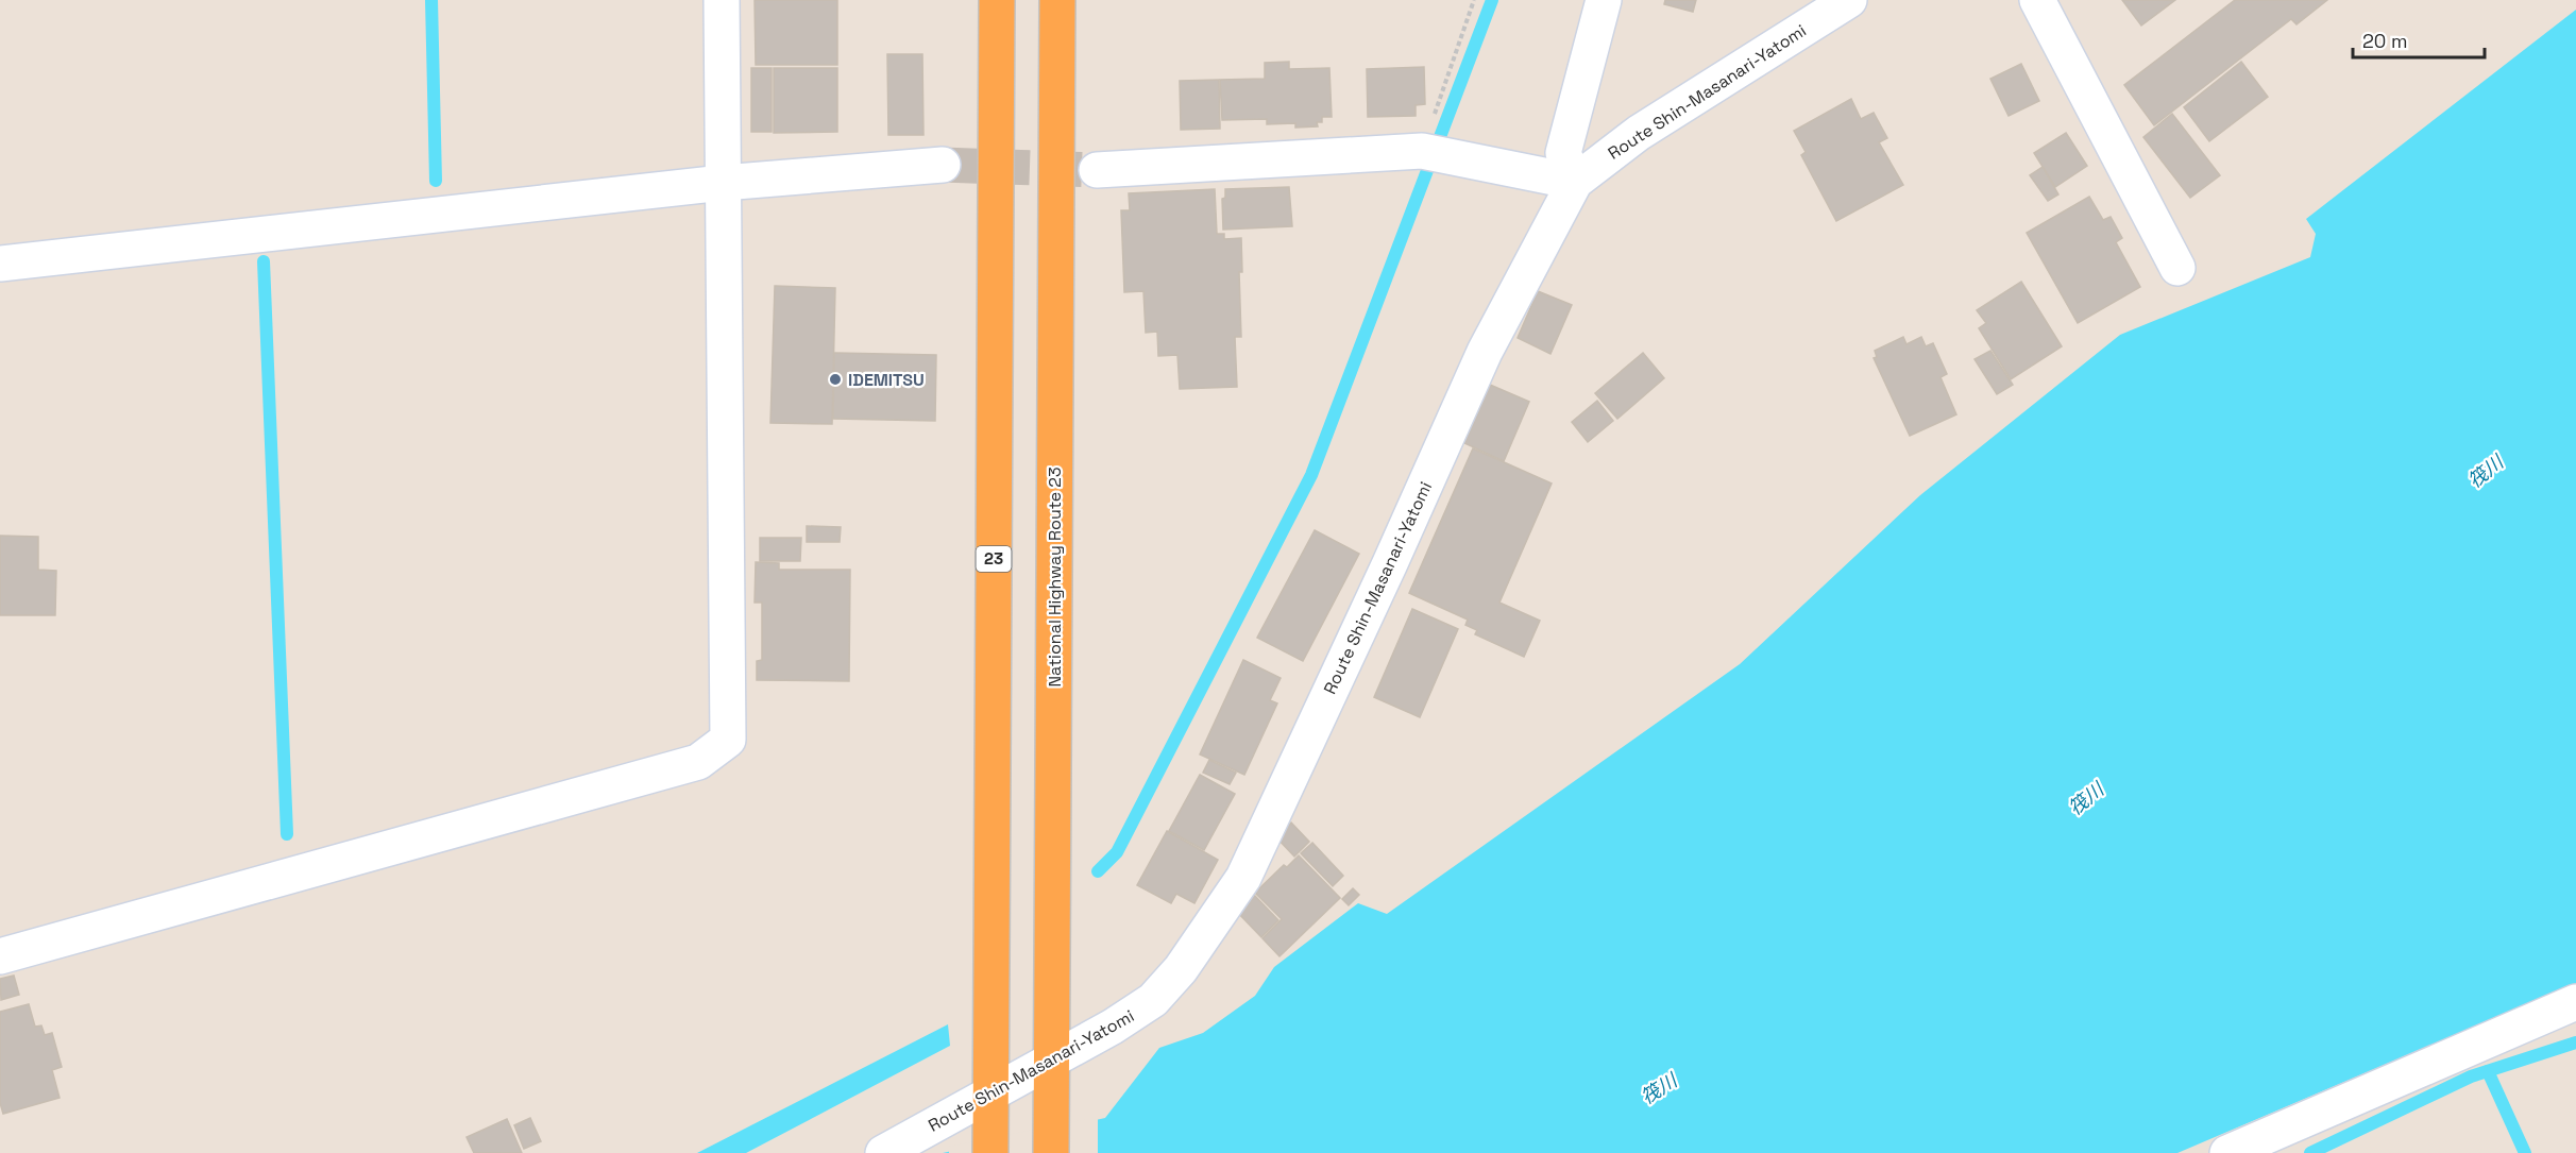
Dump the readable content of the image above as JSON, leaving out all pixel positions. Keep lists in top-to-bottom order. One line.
{"streets":{"highway":["23","National Highway Route 23"],"street":["Route Shin-Masanari-Yatomi"]},"crossings":[["Route Shin-Masanari-Yatomi","23"],["Route Shin-Masanari-Yatomi","National Highway Route 23"]],"water":["筏川"],"places":["IDEMITSU"],"scale_bar":"20 m"}
